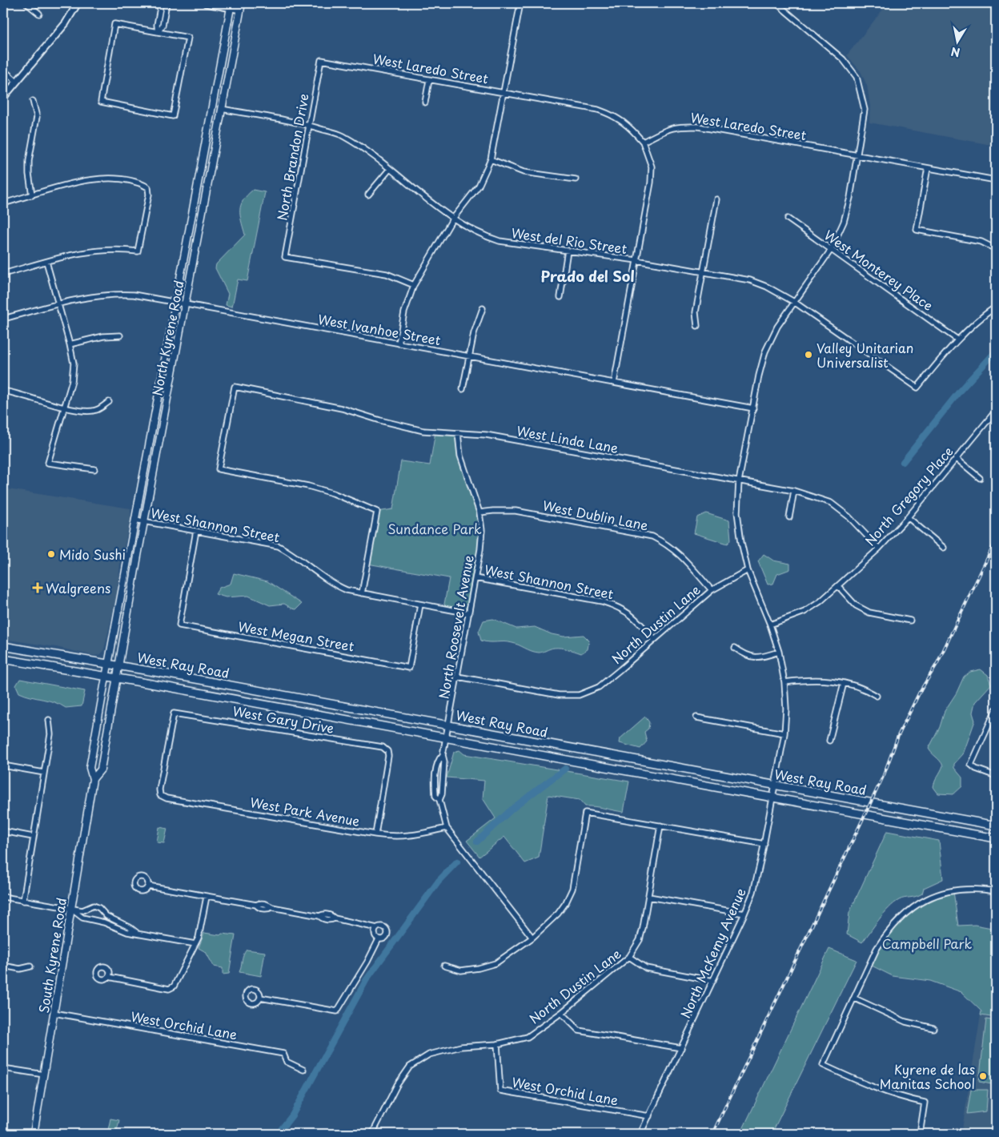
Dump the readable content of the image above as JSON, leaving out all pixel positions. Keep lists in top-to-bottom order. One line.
{"streets":{"main road":["North Kyrene Road","West Ray Road","South Kyrene Road"],"street":["West Laredo Street","North Brandon Drive","West del Rio Street","West Monterey Place","West Ivanhoe Street","West Linda Lane","North Gregory Place","West Dublin Lane","West Shannon Street","North Dustin Lane","North Roosevelt Avenue","West Megan Street","West Gary Drive","West Park Avenue","North McKemy Avenue","West Orchid Lane"]},"crossings":[["West Laredo Street","North Brandon Drive"],["West Laredo Street","North McKemy Avenue"],["North Brandon Drive","West del Rio Street"],["West del Rio Street","West Monterey Place"],["West del Rio Street","North Kyrene Road"],["West del Rio Street","North McKemy Avenue"],["West Monterey Place","North McKemy Avenue"],["West Ivanhoe Street","North Kyrene Road"],["West Ivanhoe Street","North McKemy Avenue"],["North Kyrene Road","West Shannon Street"],["North Kyrene Road","West Ray Road"],["North Kyrene Road","South Kyrene Road"],["West Linda Lane","North Gregory Place"],["West Linda Lane","West Shannon Street"],["West Linda Lane","North Roosevelt Avenue"],["West Linda Lane","North McKemy Avenue"],["North Gregory Place","North McKemy Avenue"],["West Dublin Lane","North Dustin Lane"],["West Dublin Lane","North Roosevelt Avenue"],["West Shannon Street","North Dustin Lane"],["West Shannon Street","North Roosevelt Avenue"],["West Shannon Street","West Megan Street"],["North Dustin Lane","North Roosevelt Avenue"],["North Dustin Lane","North McKemy Avenue"],["North Dustin Lane","West Orchid Lane"],["North Roosevelt Avenue","West Ray Road"],["North Roosevelt Avenue","West Park Avenue"],["West Ray Road","North McKemy Avenue"],["West Ray Road","South Kyrene Road"],["West Gary Drive","West Park Avenue"],["North McKemy Avenue","West Orchid Lane"],["South Kyrene Road","West Orchid Lane"]],"districts":["Prado del Sol"],"parks":["Sundance Park","Campbell Park"],"places":{"other":["Valley Unitarian Universalist","Mido Sushi","Kyrene de las Manitas School"],"health":["Walgreens"]},"north":"bottom"}
